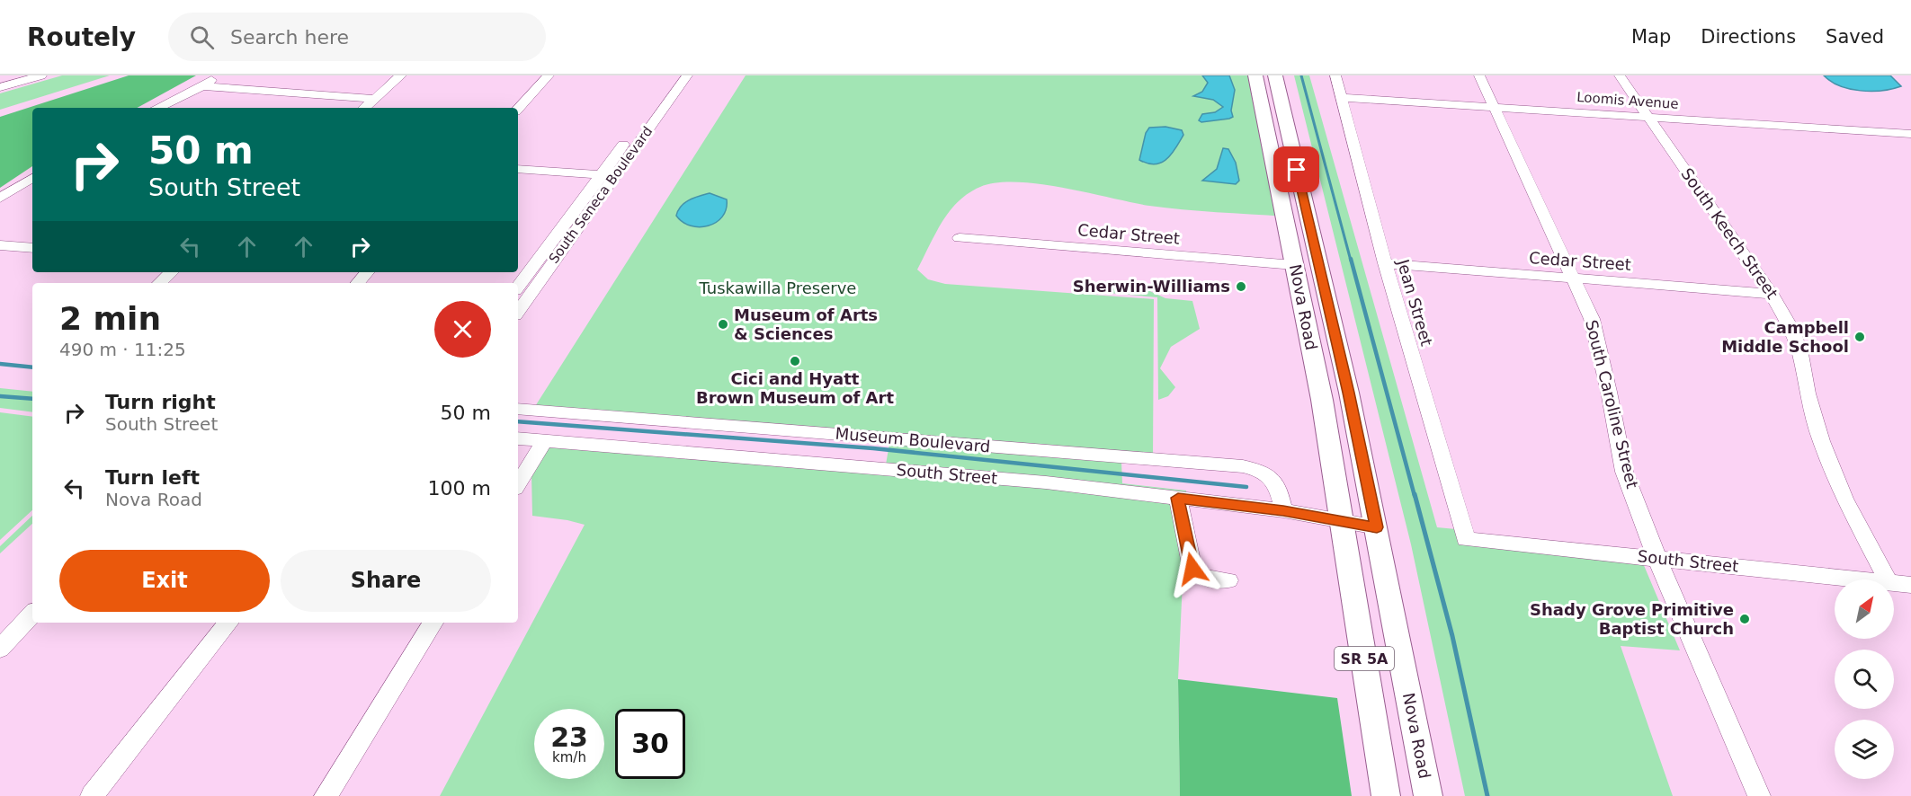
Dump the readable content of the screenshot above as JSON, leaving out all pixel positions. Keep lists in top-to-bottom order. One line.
{"streets":{"main road":["Nova Road","SR 5A"],"street":["Loomis Avenue","South Seneca Boulevard","South Keech Street","Cedar Street","Jean Street","South Caroline Street","Museum Boulevard","South Street"]},"crossings":[["Loomis Avenue","South Keech Street"],["Loomis Avenue","Jean Street"],["Loomis Avenue","South Caroline Street"],["South Keech Street","Cedar Street"],["Cedar Street","Jean Street"],["Cedar Street","Nova Road"],["Cedar Street","South Caroline Street"],["Jean Street","South Street"],["Nova Road","South Street"],["South Caroline Street","South Street"],["Museum Boulevard","South Street"]],"parks":["Tuskawilla Preserve"],"places":["Sherwin-Williams","Museum of Arts & Sciences","Campbell Middle School","Cici and Hyatt Brown Museum of Art","Shady Grove Primitive Baptist Church"],"north":"top right","page":{"header":"Routely","search":"Search here","nav":["Map","Directions","Saved"],"turn":["50 m","South Street"],"heading":["2 min","490 m · 11:25"],"list":[{"name":"Turn right","note":"South Street","value":"50 m"},{"name":"Turn left","note":"Nova Road","value":"100 m"}],"buttons":["Exit","Share"],"speed":"23 km/h","limit":"30"}}
